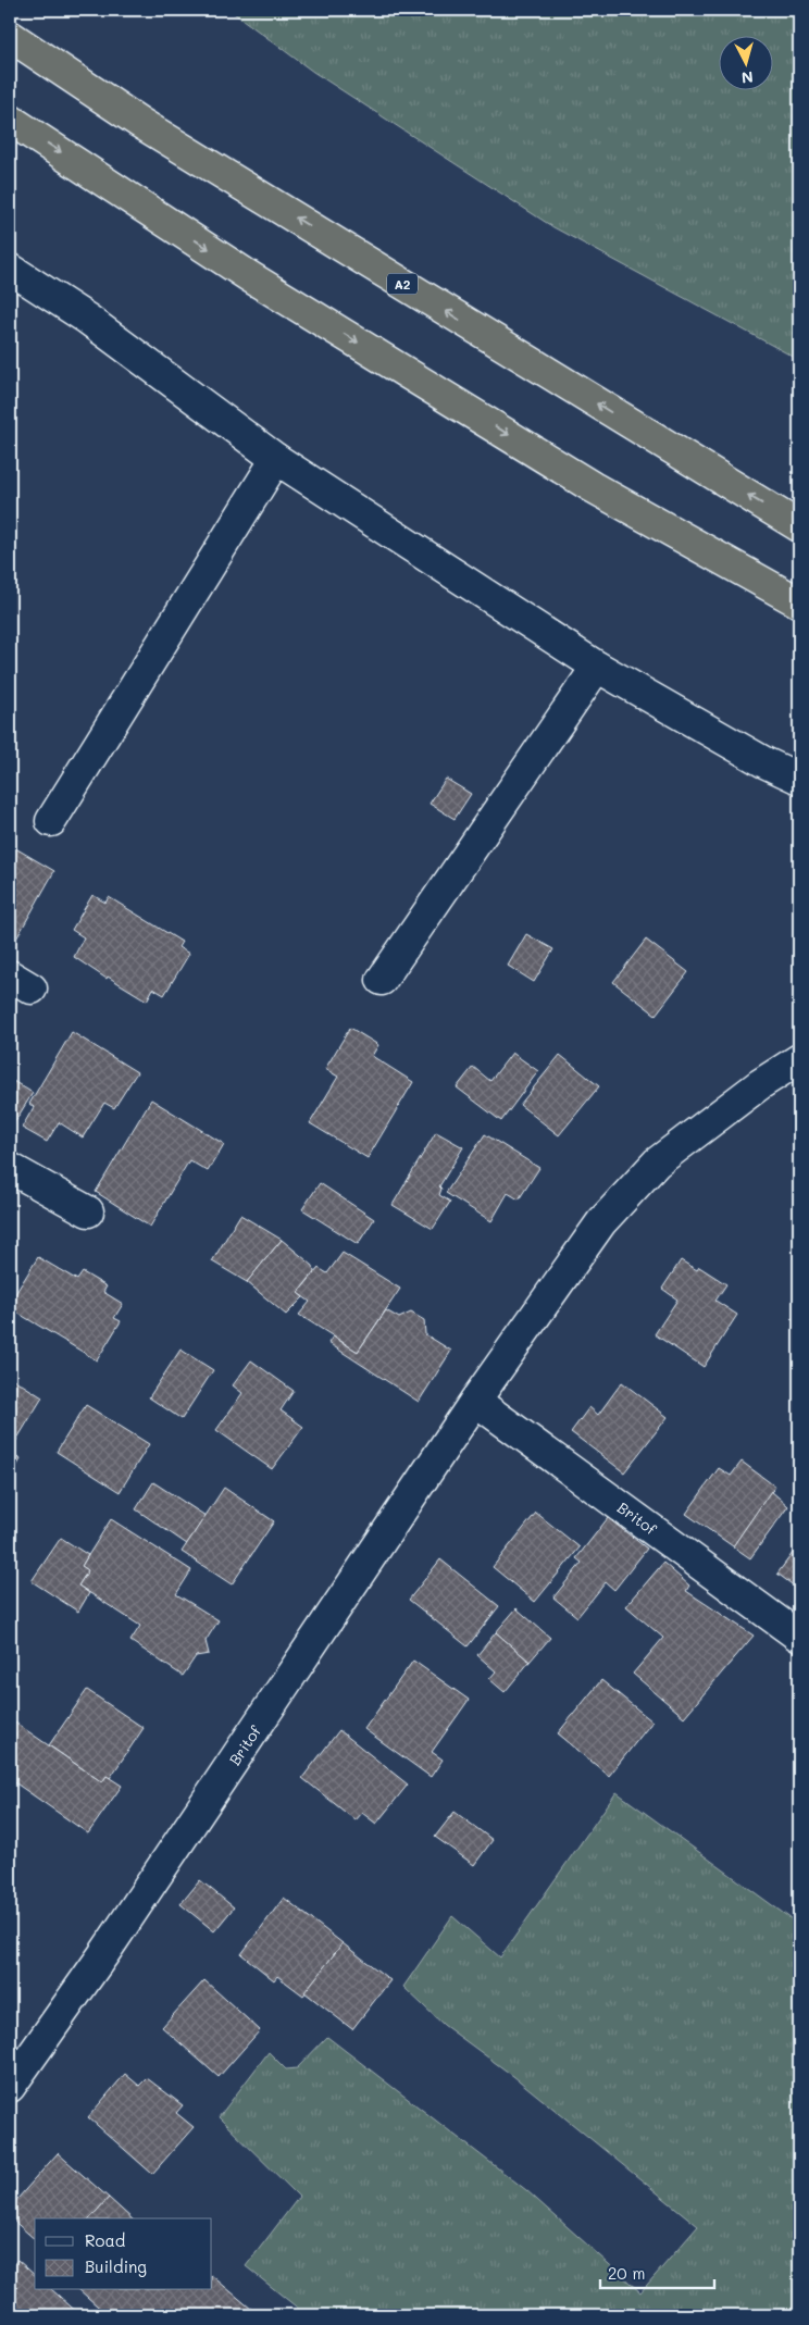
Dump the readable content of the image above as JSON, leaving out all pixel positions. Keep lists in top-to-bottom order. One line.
{"streets":{"highway":["A2"],"street":["Britof"]},"legend":["Road","Building"],"scale_bar":"20 m","north":"bottom"}
